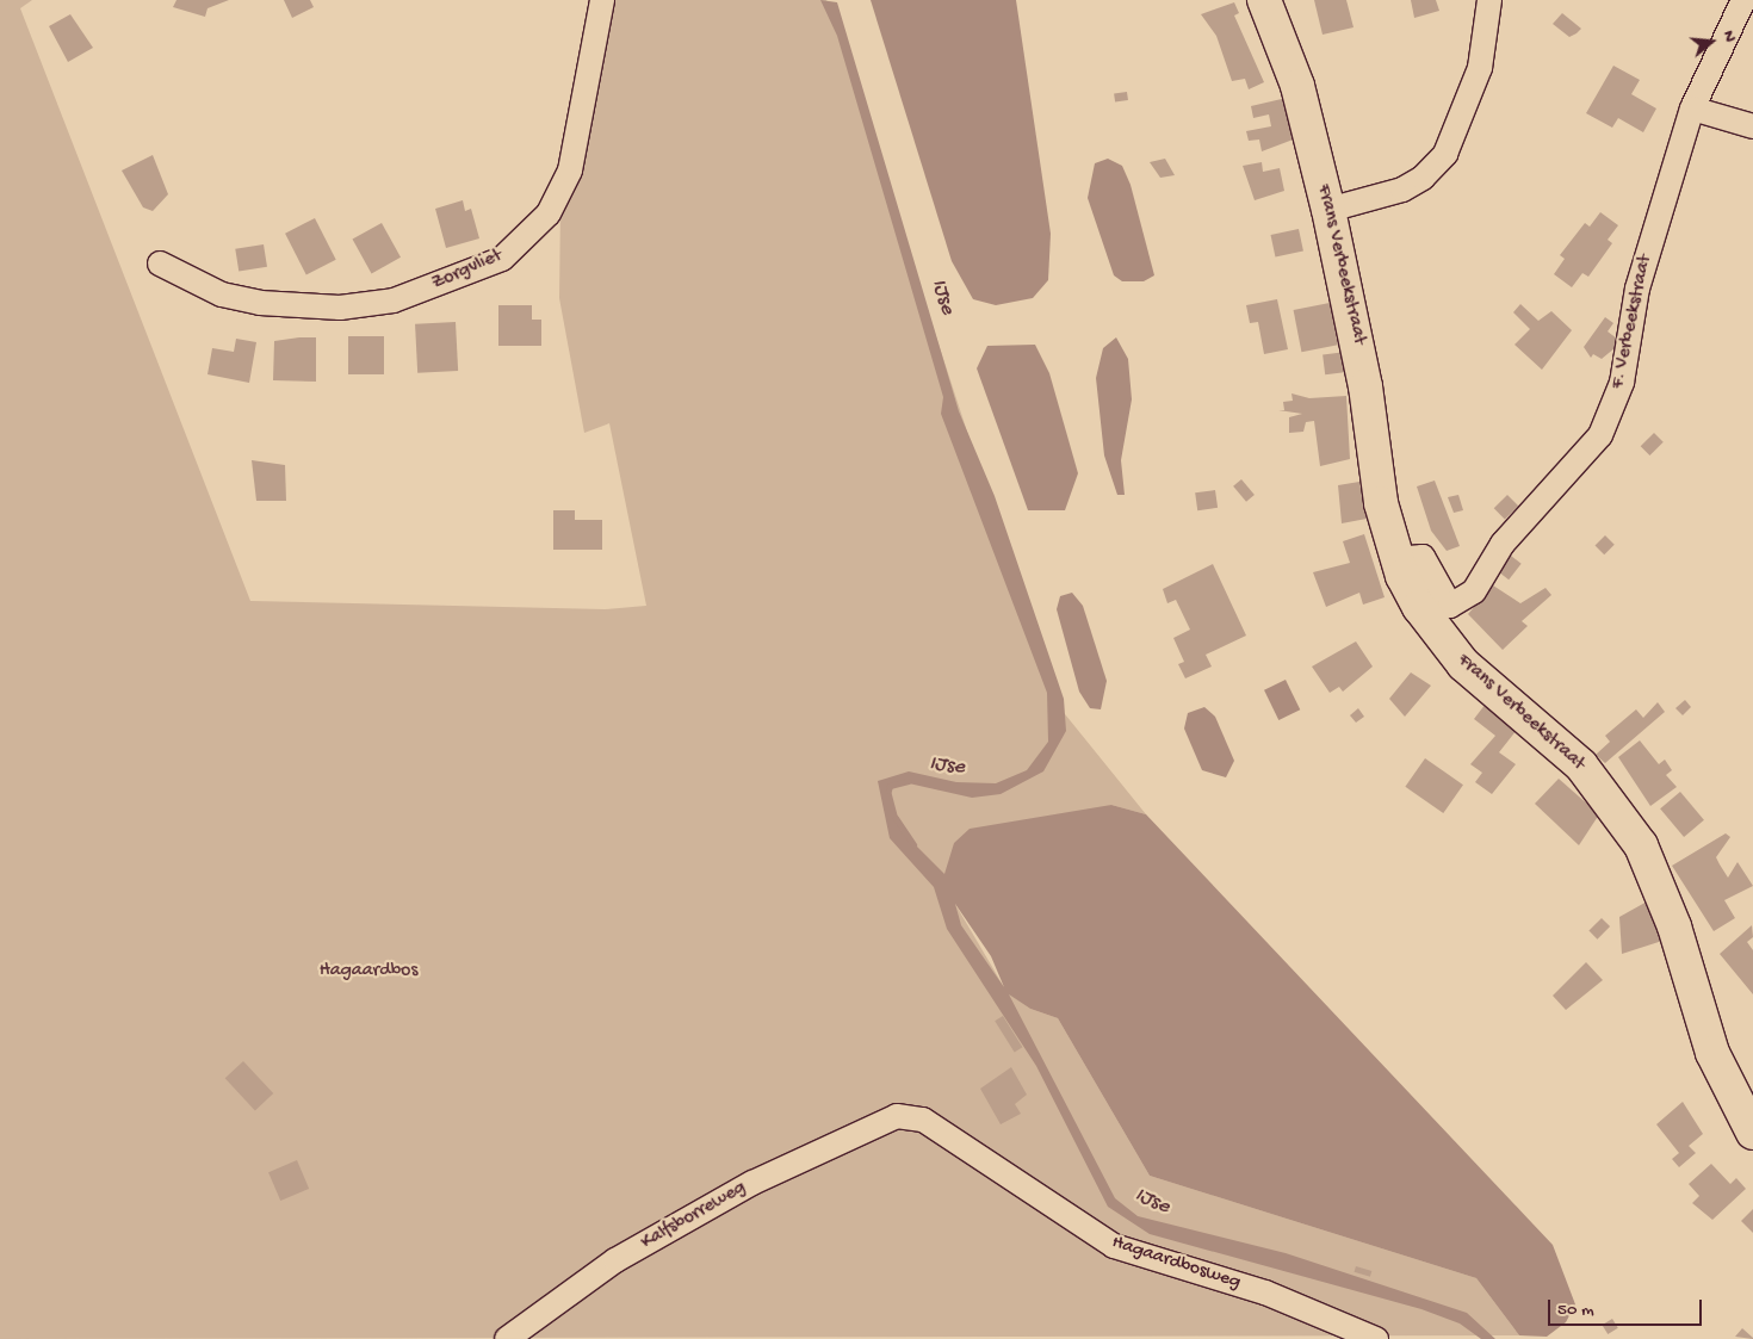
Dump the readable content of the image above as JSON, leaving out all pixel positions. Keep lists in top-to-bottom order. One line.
{"streets":{"main road":["Frans Verbeekstraat"],"street":["Zorgvliet","F. Verbeekstraat","Kalfsborreweg","Hagaardbosweg"]},"crossings":[["Frans Verbeekstraat","F. Verbeekstraat"],["Kalfsborreweg","Hagaardbosweg"]],"water":["IJse"],"parks":["Hagaardbos"],"scale_bar":"50 m","north":"right"}
